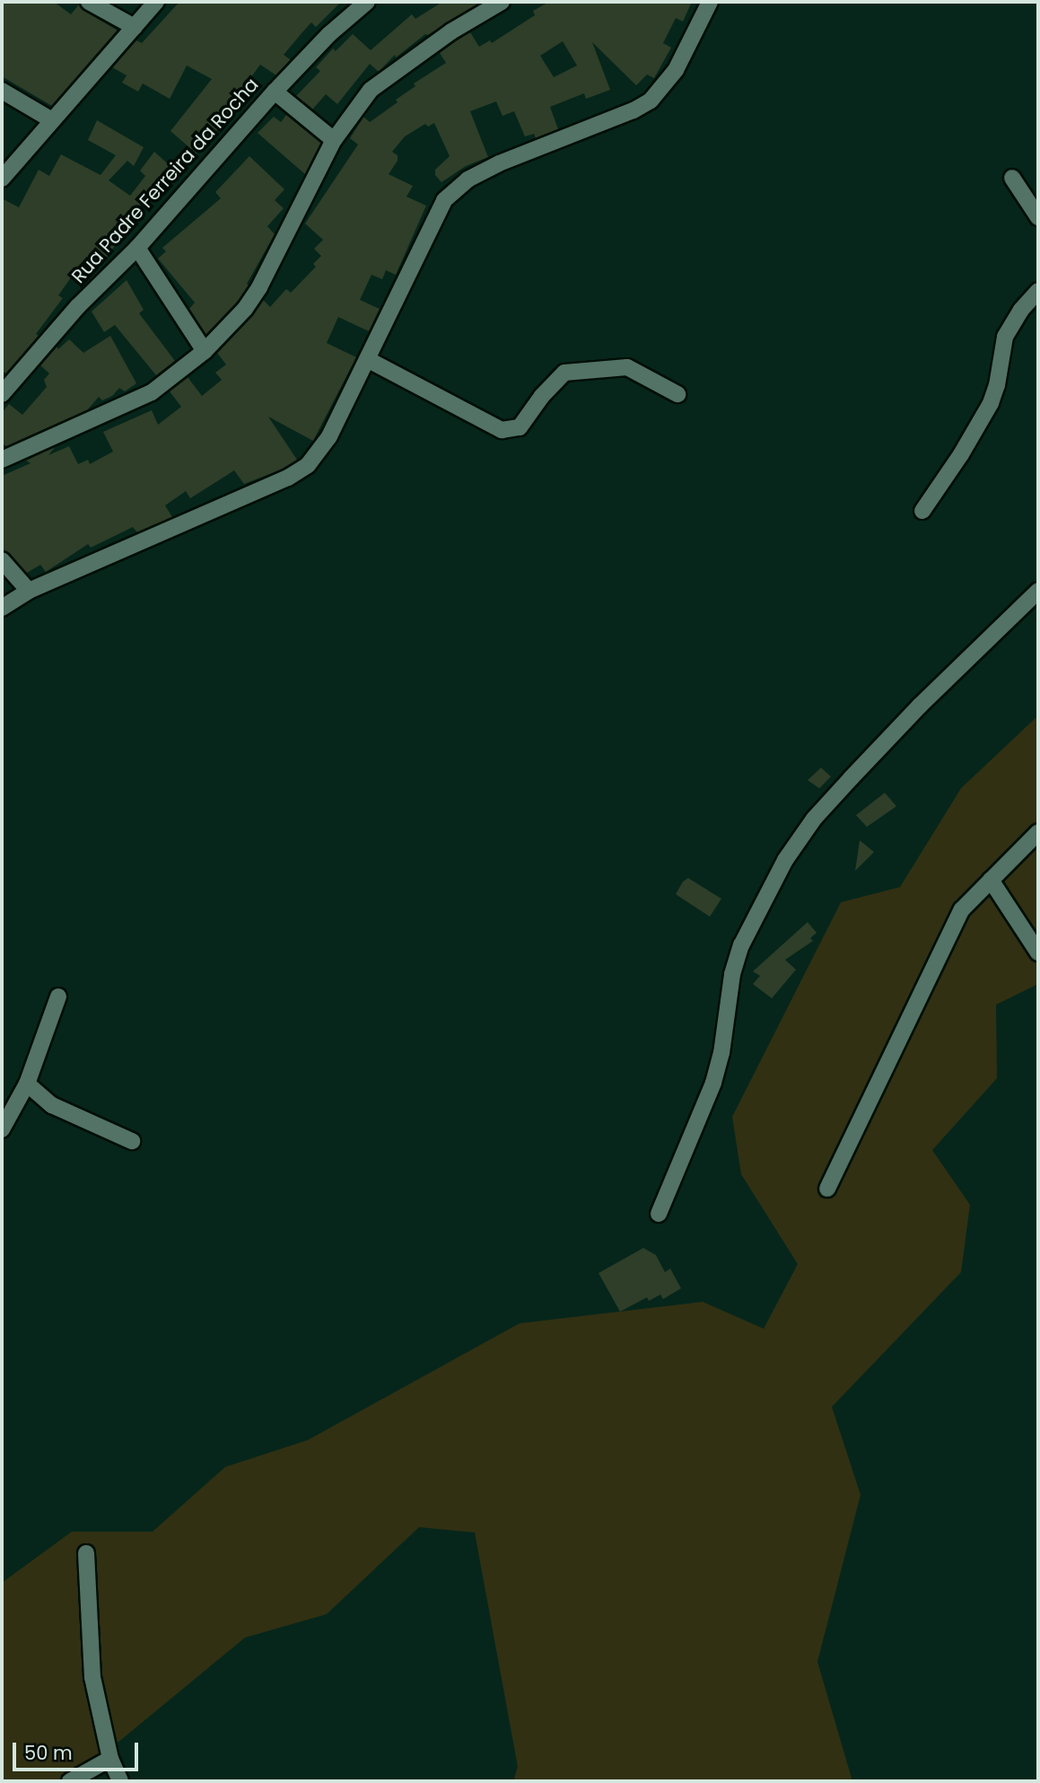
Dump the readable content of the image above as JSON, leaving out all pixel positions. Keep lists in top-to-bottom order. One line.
{"streets":{"street":["Rua Padre Ferreira da Rocha"]},"scale_bar":"50 m"}
